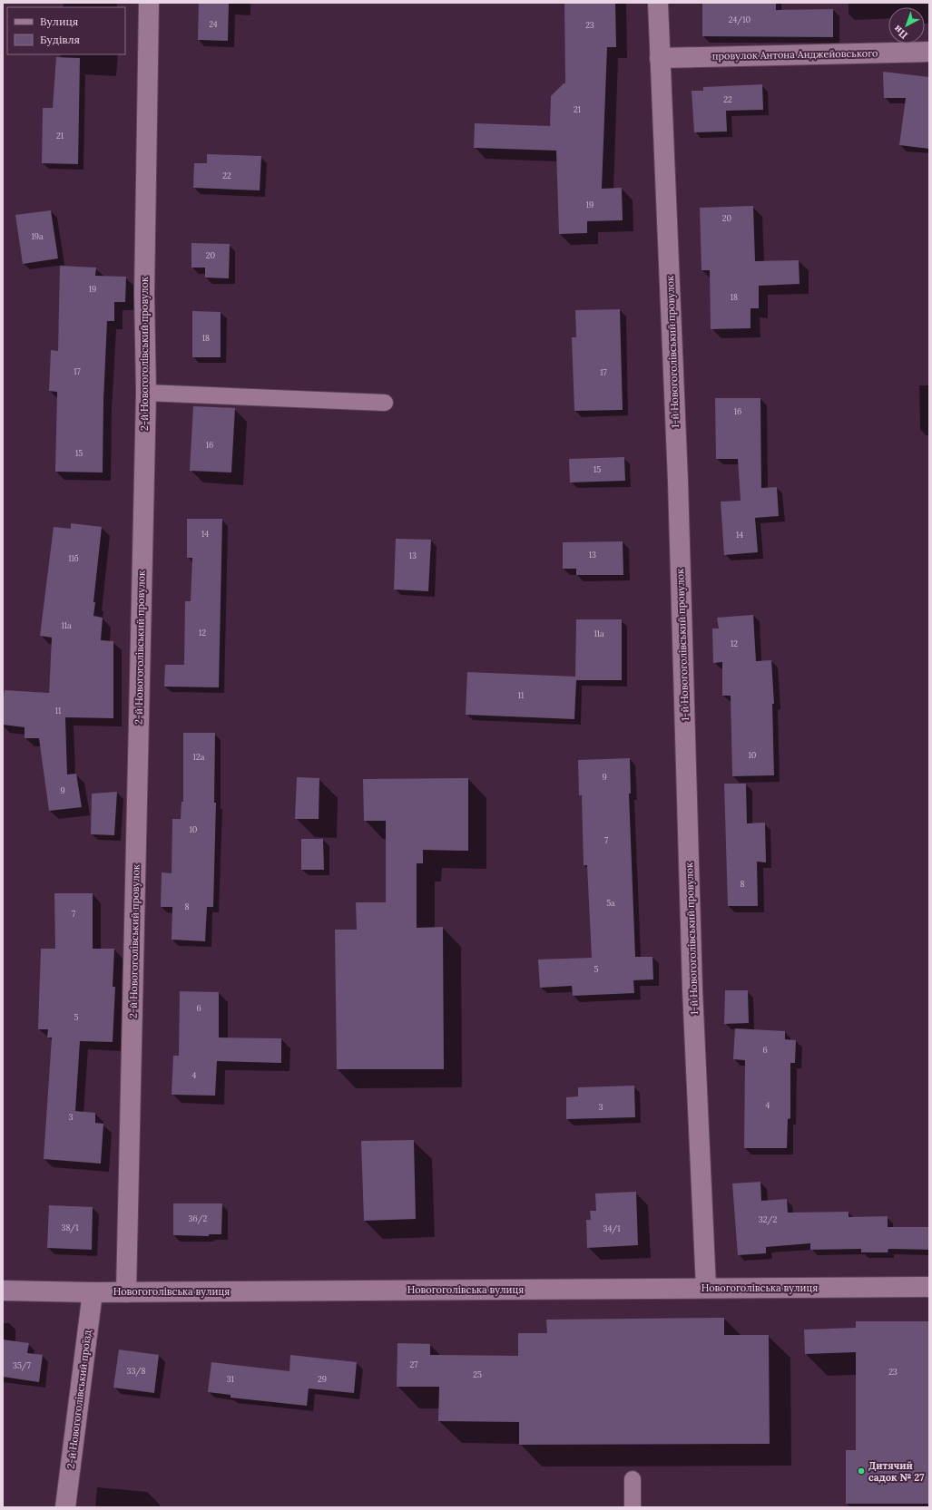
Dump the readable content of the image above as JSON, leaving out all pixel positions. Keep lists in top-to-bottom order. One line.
{"streets":{"street":["провулок Антона Анджейовського","1-й Новогоголівський провулок","2-й Новогоголівський провулок","Новогоголівська вулиця","2-й Новогоголівський проїзд"]},"crossings":[["провулок Антона Анджейовського","1-й Новогоголівський провулок"],["1-й Новогоголівський провулок","Новогоголівська вулиця"],["2-й Новогоголівський провулок","Новогоголівська вулиця"],["Новогоголівська вулиця","2-й Новогоголівський проїзд"]],"places":["Дитячий садок № 27"],"house_numbers":["24/10","24","23","22","21","21","22","19","20","19а","20","19","18","18","17","17","16","16","15","15","14","14","13","13","11б","11а","12","11а","12","11","11","10","12а","9","9","10","7","8","5а","8","7","5","6","5","6","4","4","3","3","36/2","32/2","38/1","34/1","27","35/7","33/8","23","25","31","29"],"legend":["Вулиця","Будівля"],"north":"bottom left"}
